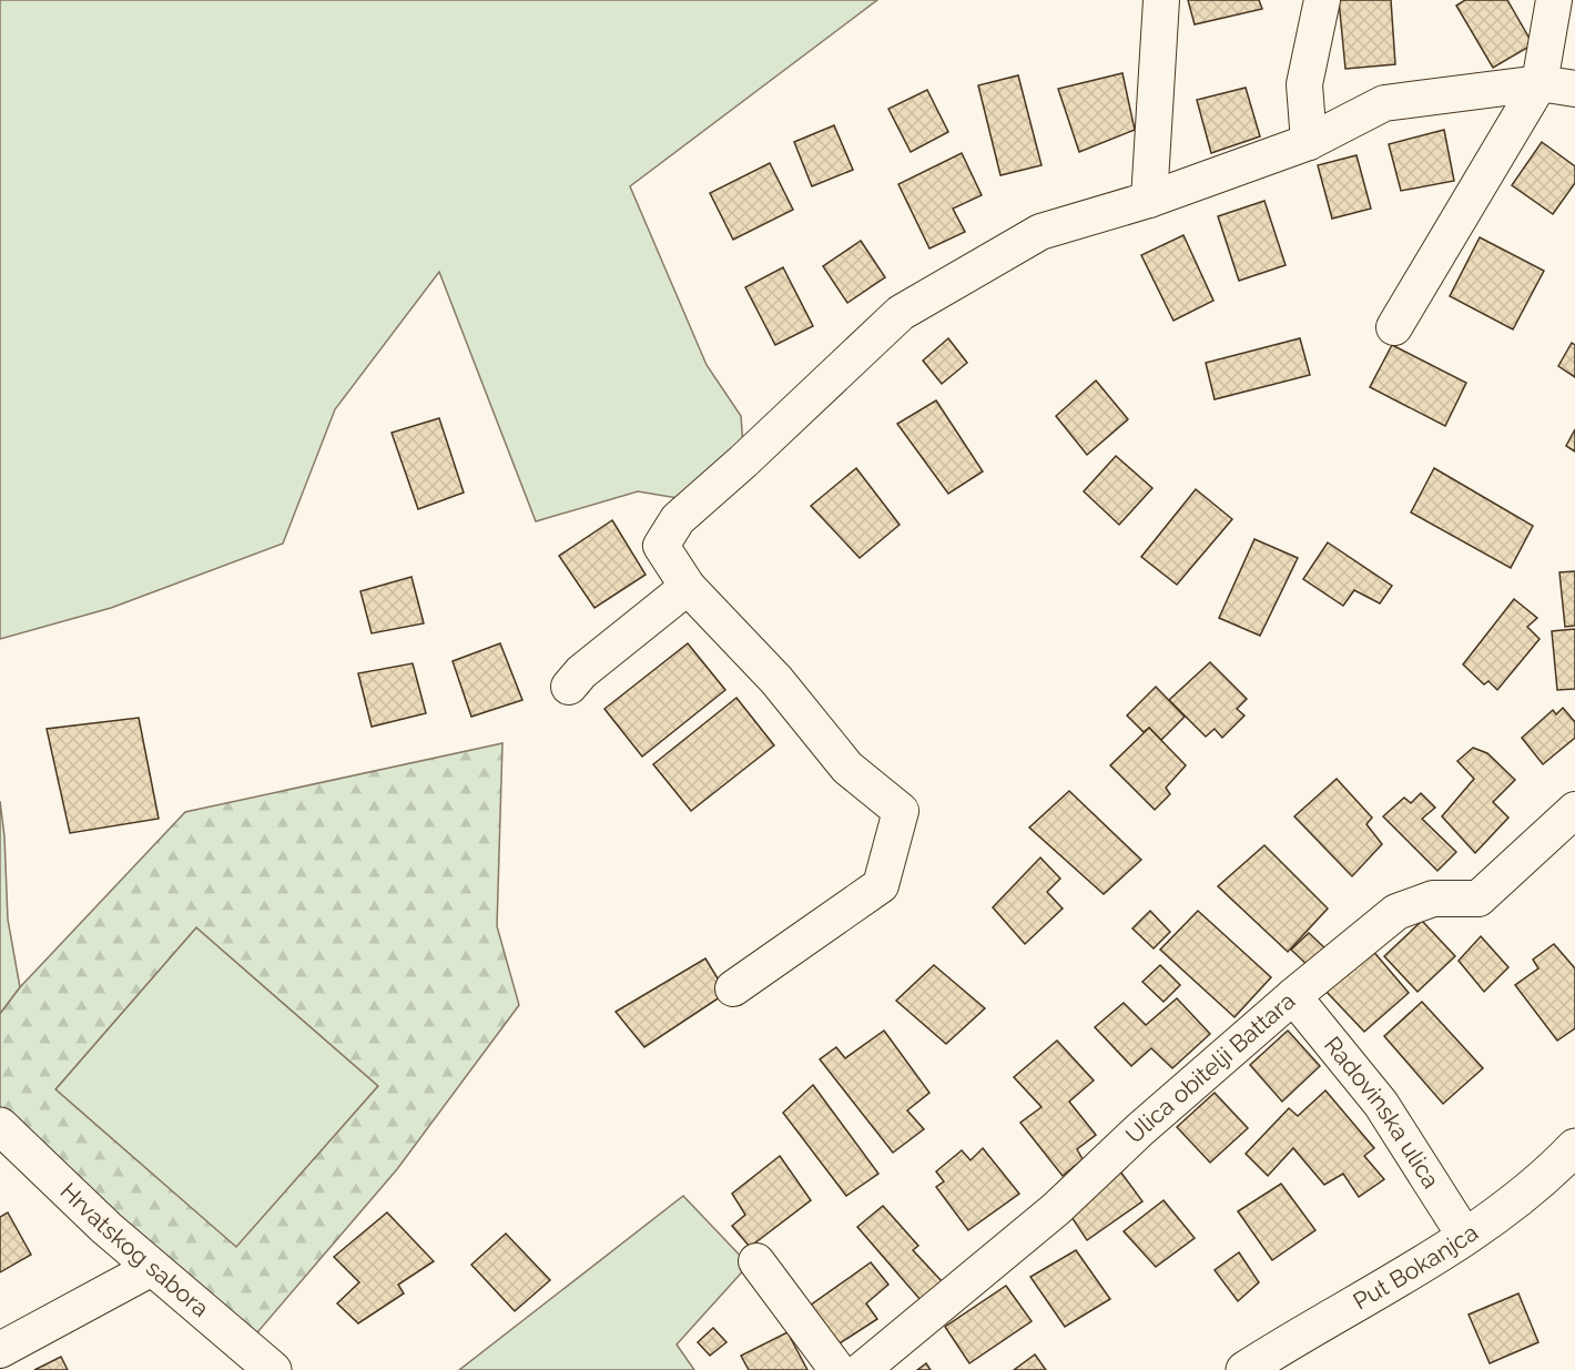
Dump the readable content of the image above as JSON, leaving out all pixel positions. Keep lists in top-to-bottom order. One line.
{"streets":{"main road":["Hrvatskog sabora","Put Bokanjca"],"street":["Ulica obitelji Battara","Radovinska ulica"]},"crossings":[["Ulica obitelji Battara","Radovinska ulica"],["Radovinska ulica","Put Bokanjca"]]}
